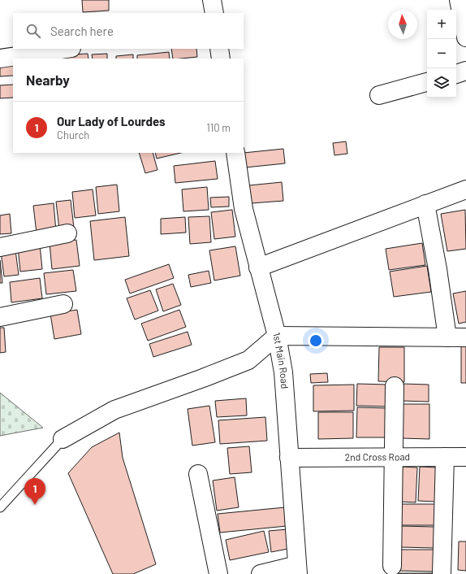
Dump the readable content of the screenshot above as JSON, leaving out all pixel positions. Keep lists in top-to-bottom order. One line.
{"streets":{"street":["1st Main Road","2nd Cross Road"]},"crossings":[["1st Main Road","2nd Cross Road"]],"north":"top","page":{"map_buttons":["+","−"],"search":"Search here","heading":"Nearby","list":[{"mark":"1","name":"Our Lady of Lourdes","note":"Church","value":"110 m"}],"pins":"1"}}
